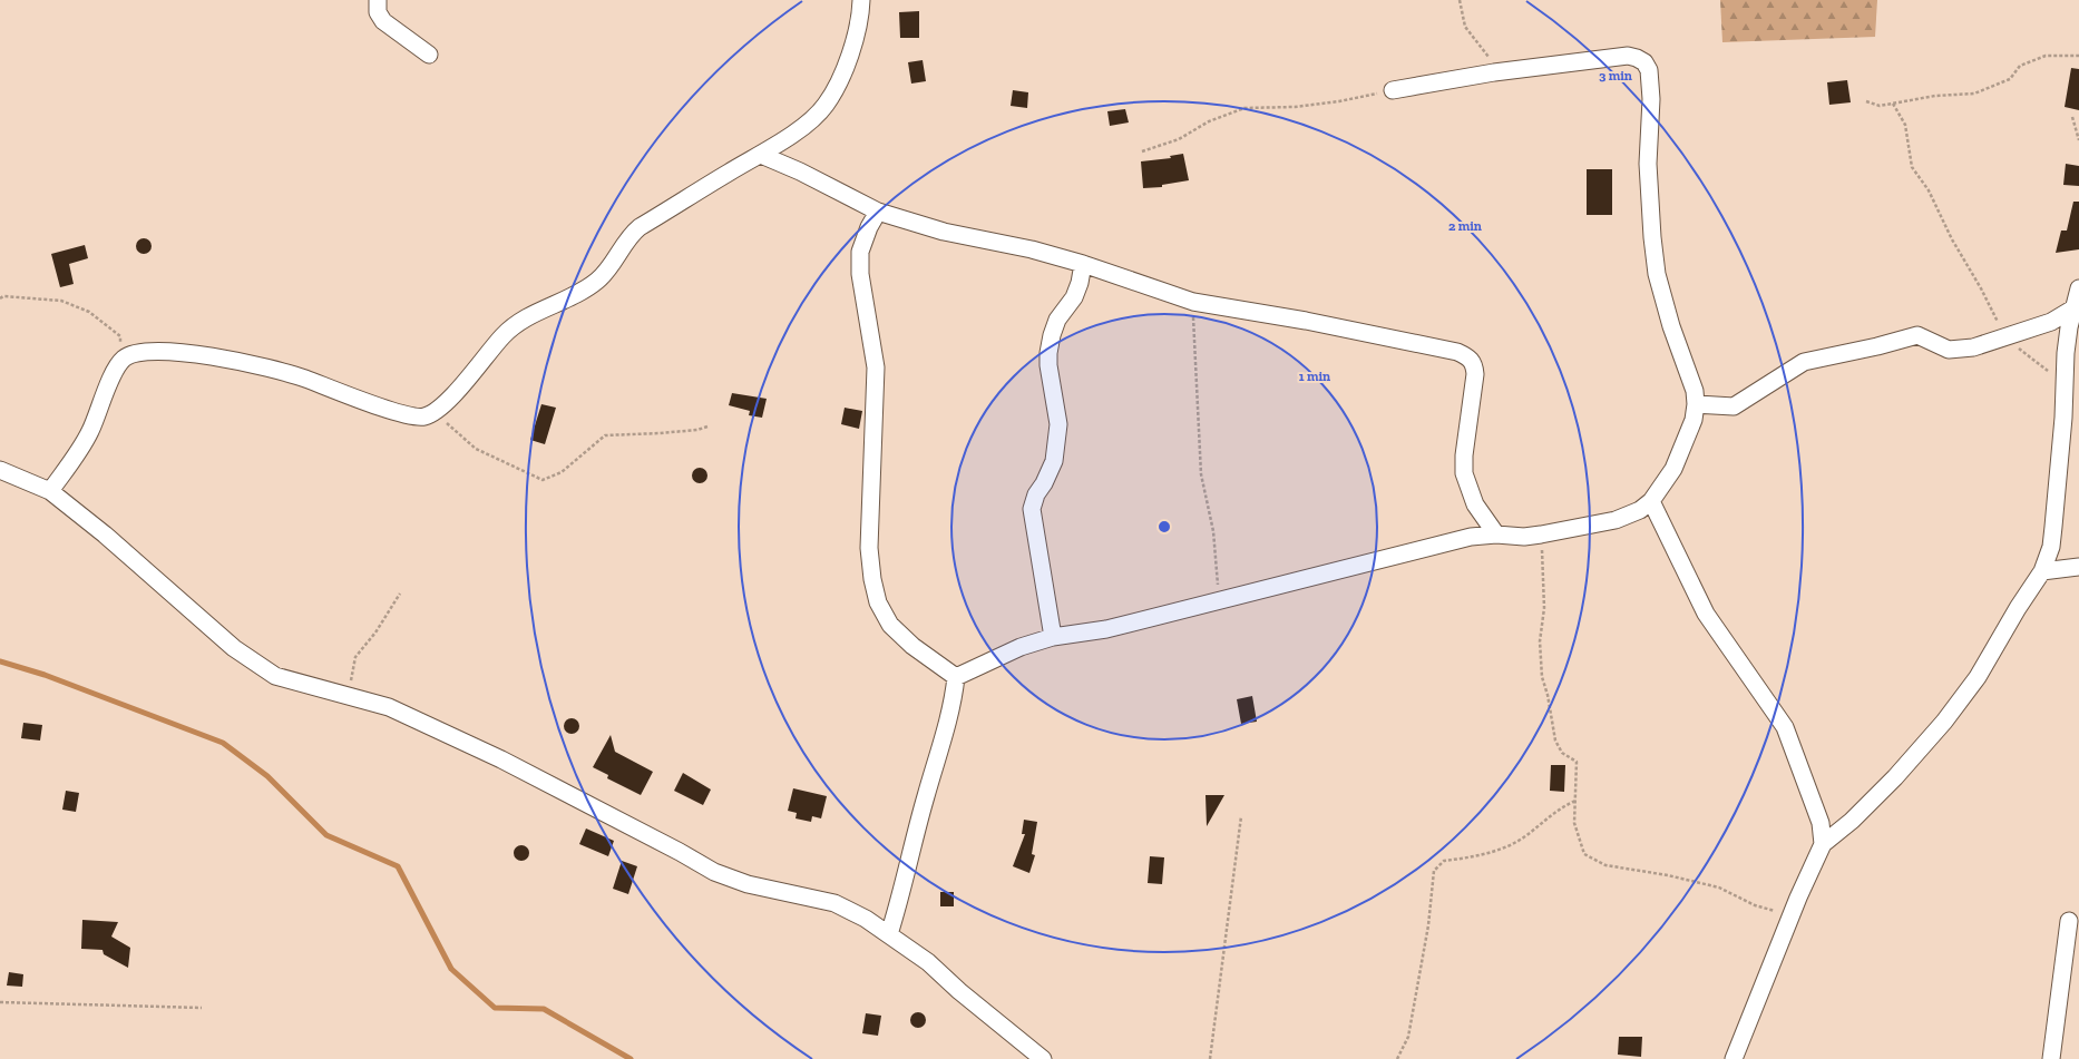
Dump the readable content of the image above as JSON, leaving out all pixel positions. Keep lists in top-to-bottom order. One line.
{"rings":["3 min","2 min","1 min"]}
